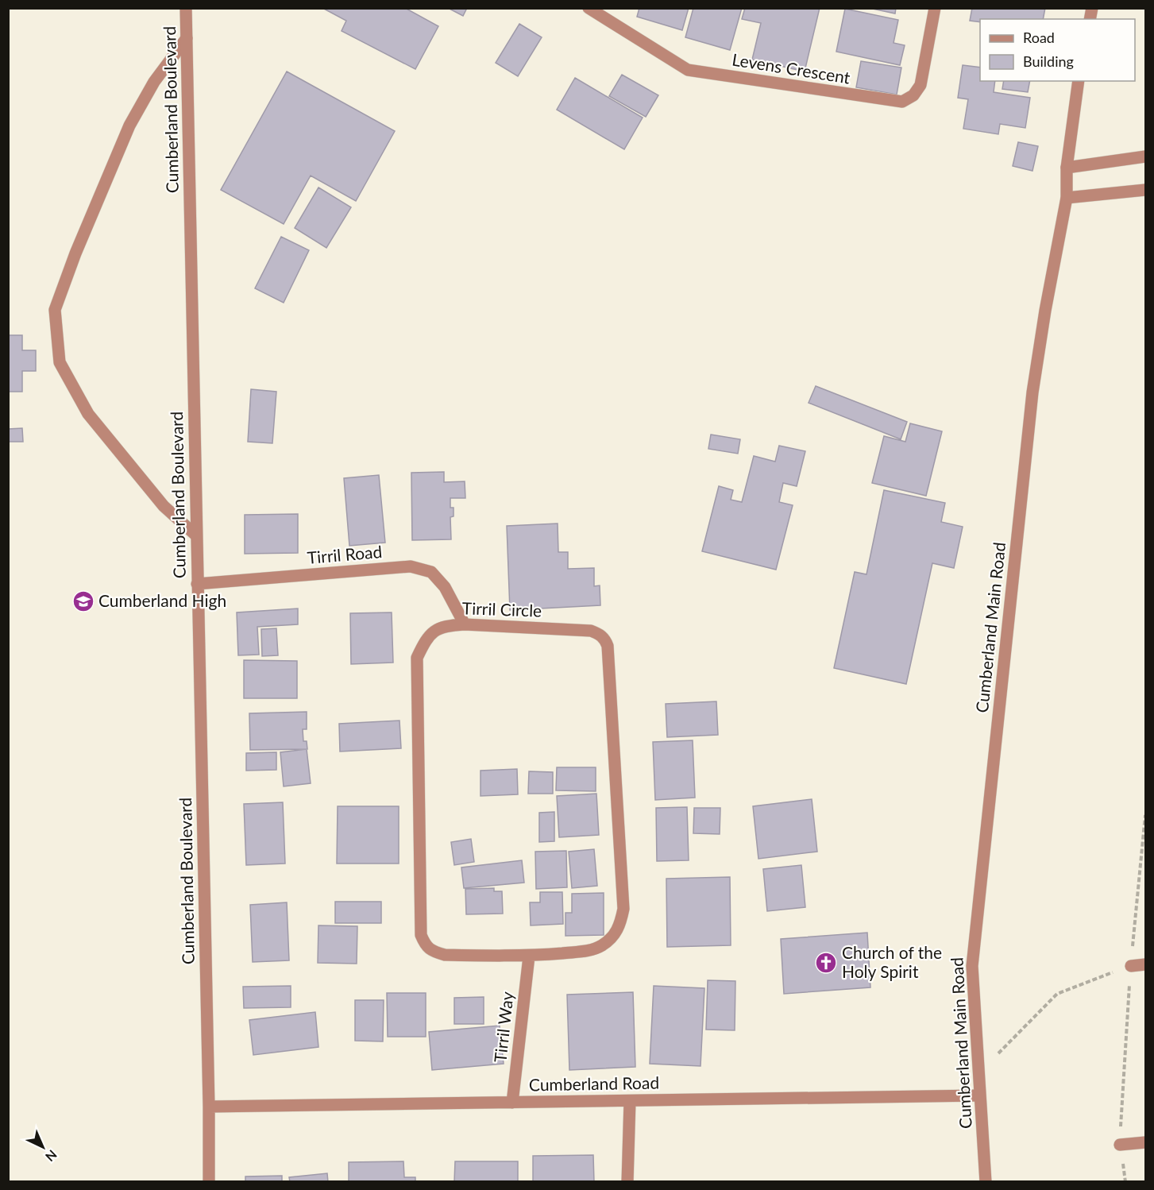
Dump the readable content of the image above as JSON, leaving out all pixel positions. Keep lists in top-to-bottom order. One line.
{"streets":{"street":["Levens Crescent","Cumberland Boulevard","Tirril Road","Tirril Circle","Cumberland Main Road","Tirril Way","Cumberland Road"]},"crossings":[["Cumberland Boulevard","Tirril Road"],["Cumberland Boulevard","Cumberland Road"],["Tirril Road","Tirril Circle"],["Tirril Circle","Tirril Way"],["Cumberland Main Road","Cumberland Road"],["Tirril Way","Cumberland Road"]],"places":{"school or university":["Cumberland High"],"church":["Church of the Holy Spirit"]},"legend":["Road","Building"],"north":"bottom right"}
